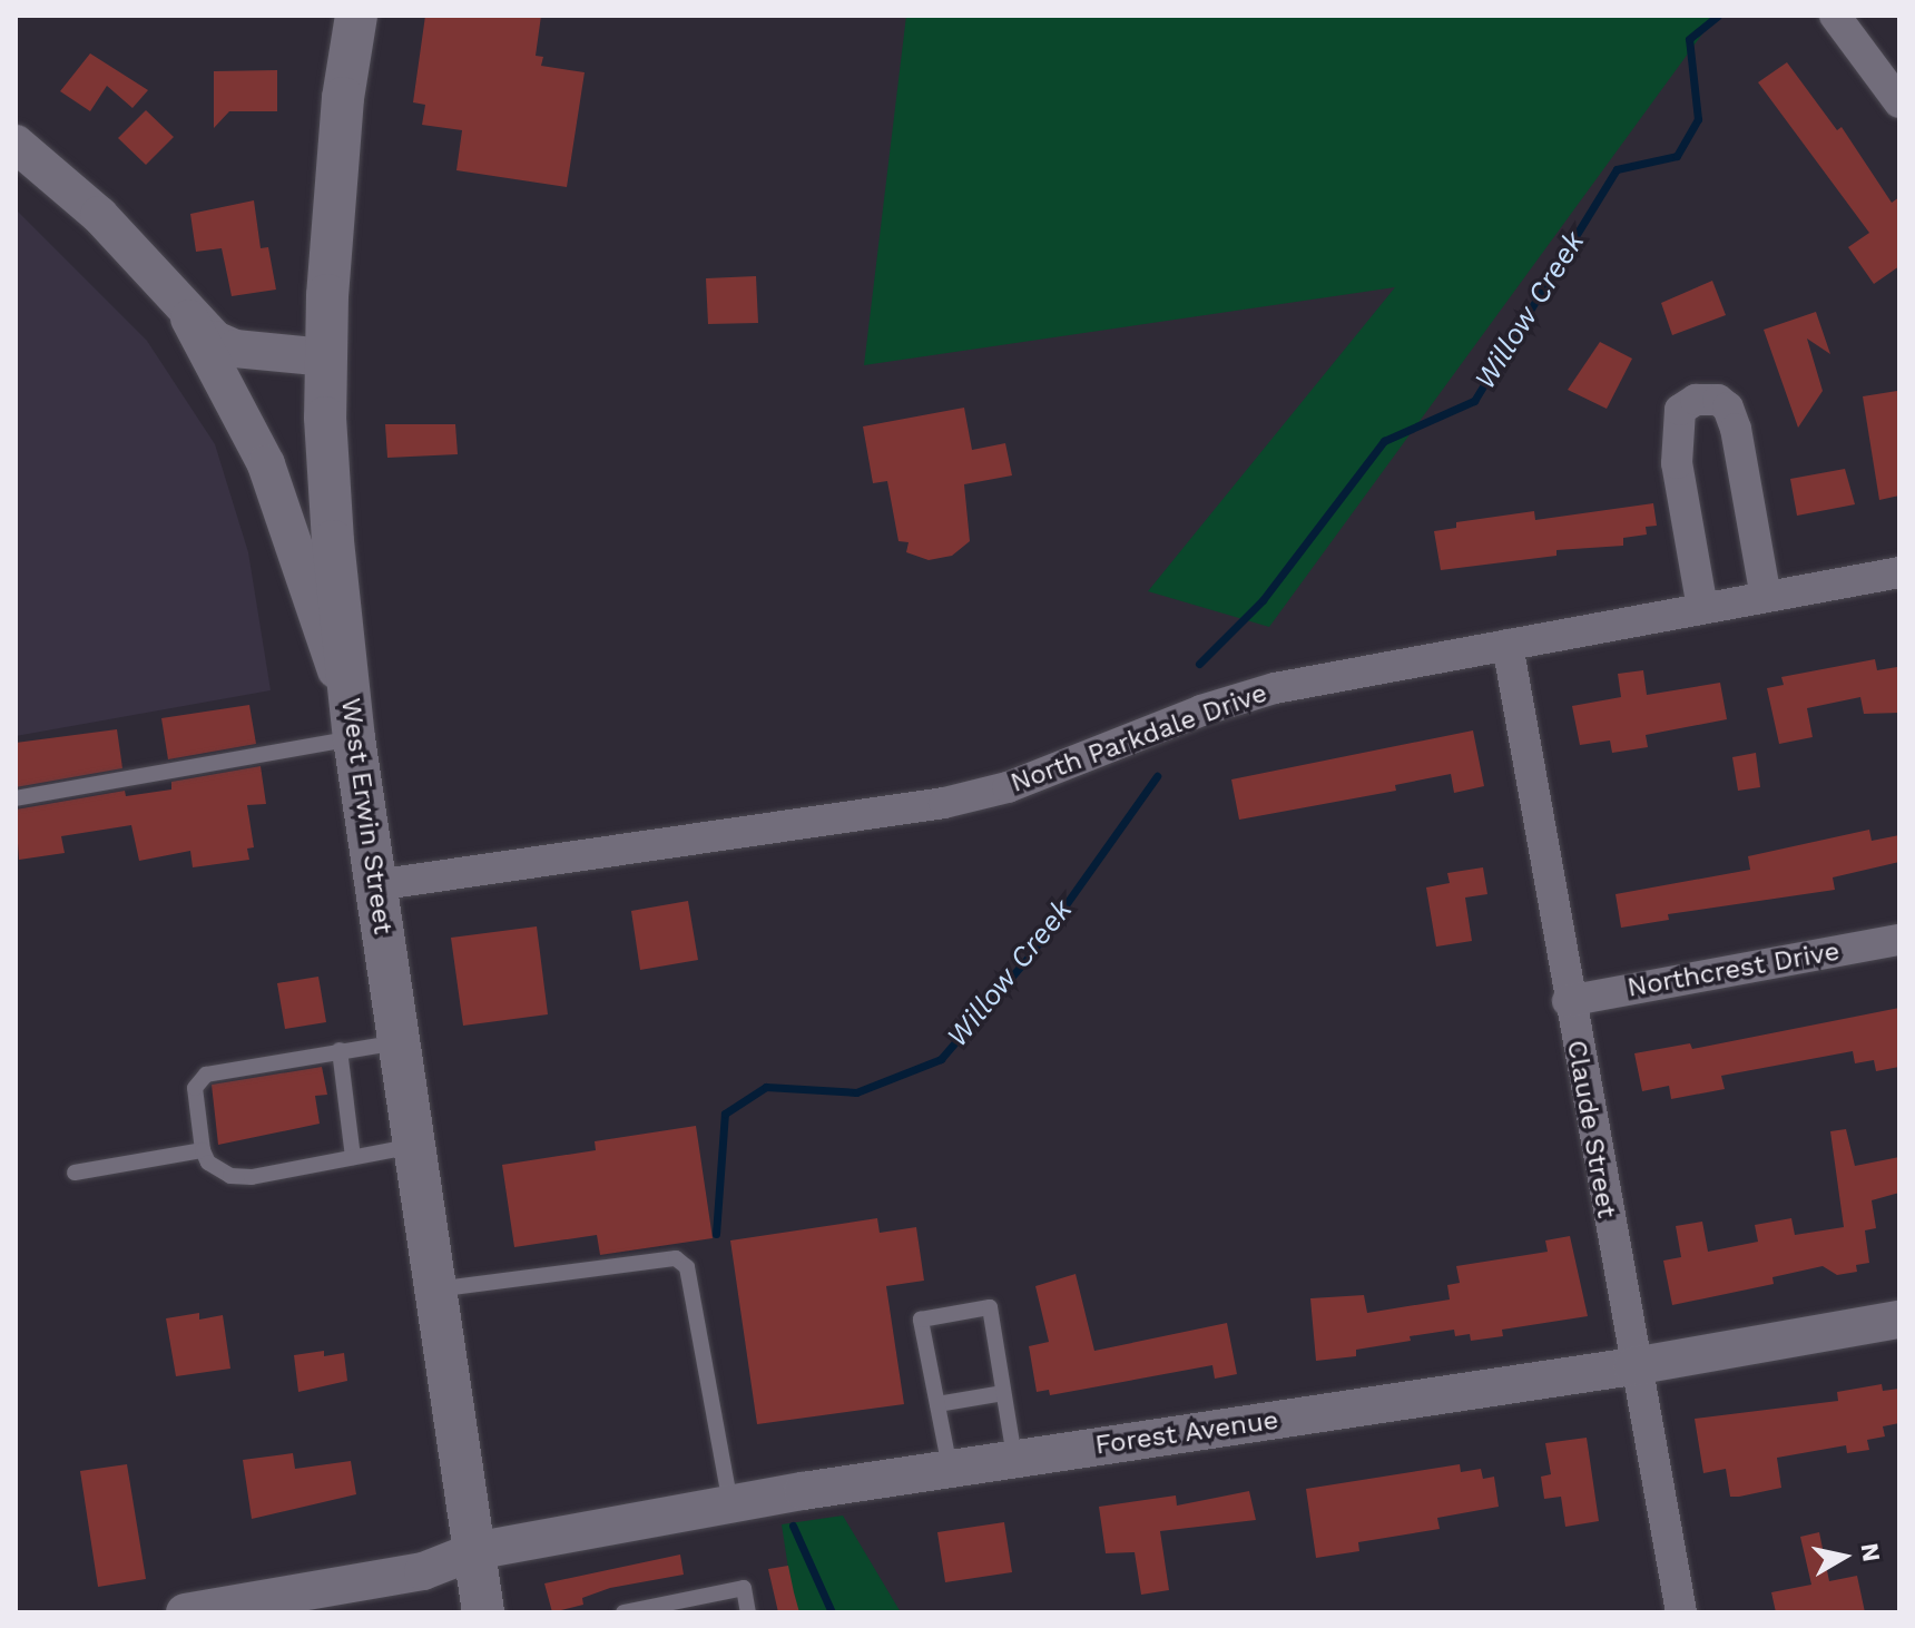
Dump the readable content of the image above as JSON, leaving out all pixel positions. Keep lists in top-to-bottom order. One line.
{"streets":{"main road":["West Erwin Street"],"street":["North Parkdale Drive","Northcrest Drive","Claude Street","Forest Avenue"]},"crossings":[["North Parkdale Drive","West Erwin Street"],["North Parkdale Drive","Claude Street"],["West Erwin Street","Forest Avenue"],["Northcrest Drive","Claude Street"],["Claude Street","Forest Avenue"]],"water":["Willow Creek"],"north":"right"}
